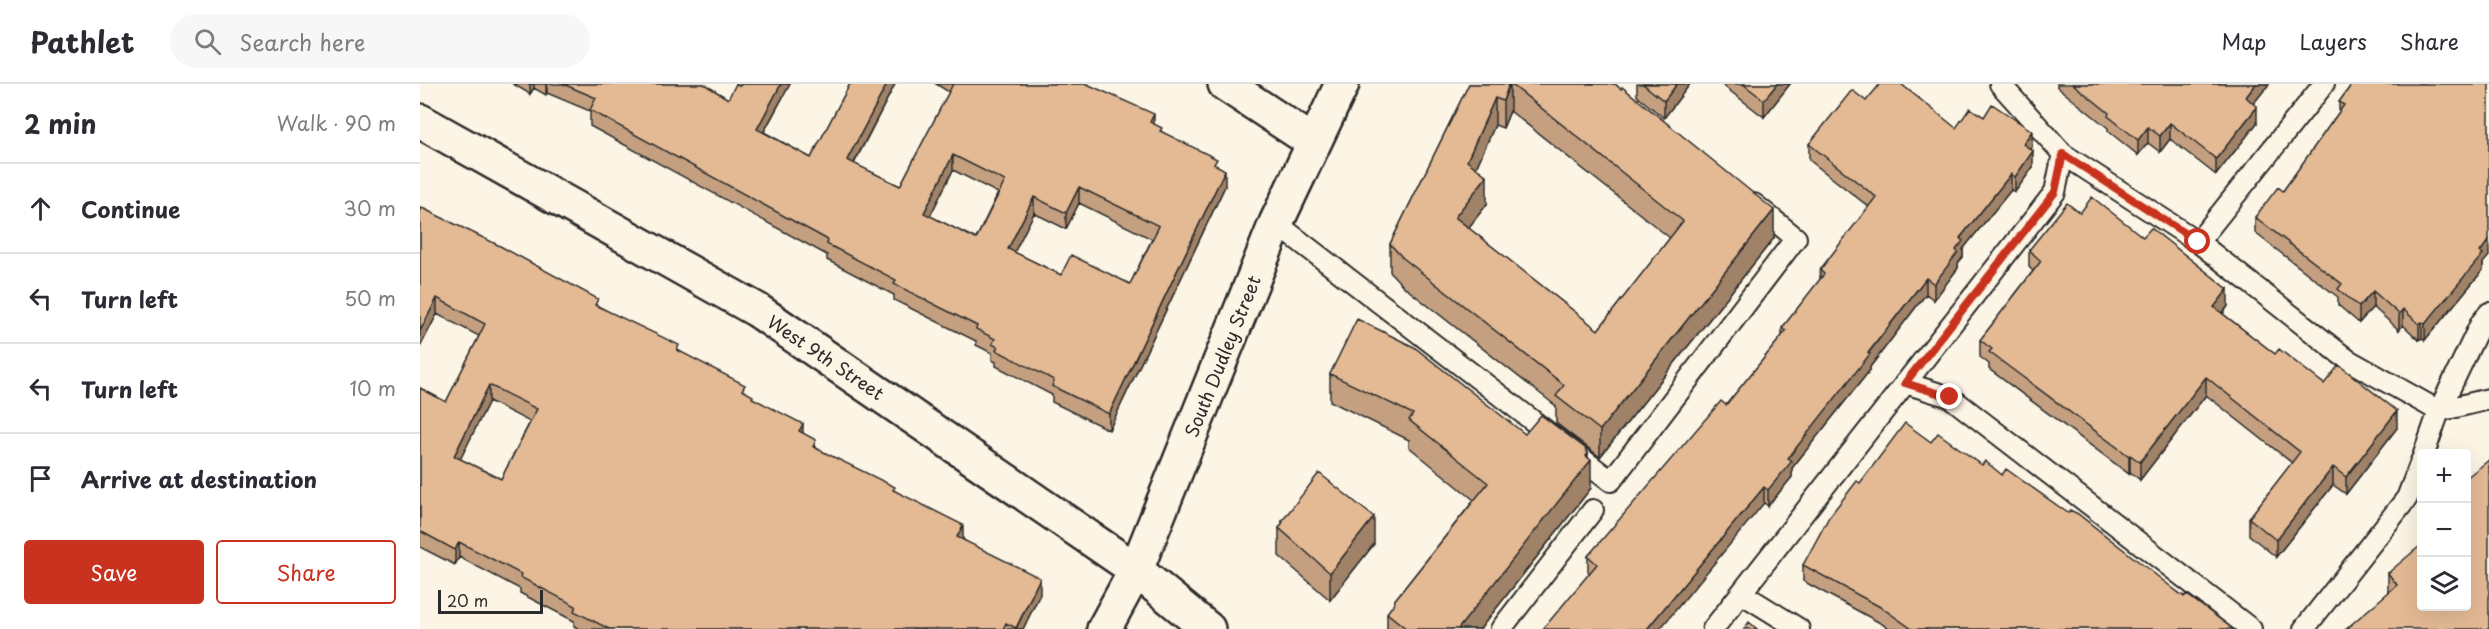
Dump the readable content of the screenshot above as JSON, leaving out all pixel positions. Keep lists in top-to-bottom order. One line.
{"streets":{"street":["South Dudley Street","West 9th Street"]},"crossings":[["South Dudley Street","West 9th Street"]],"scale_bar":"20 m","page":{"header":"Pathlet","search":"Search here","nav":["Map","Layers","Share"],"heading":["2 min","Walk · 90 m"],"list":[["Continue","30 m"],["Turn left","50 m"],["Turn left","10 m"],"Arrive at destination"],"map_buttons":["+","−"],"buttons":["Save","Share"],"scale":"20 m"}}
